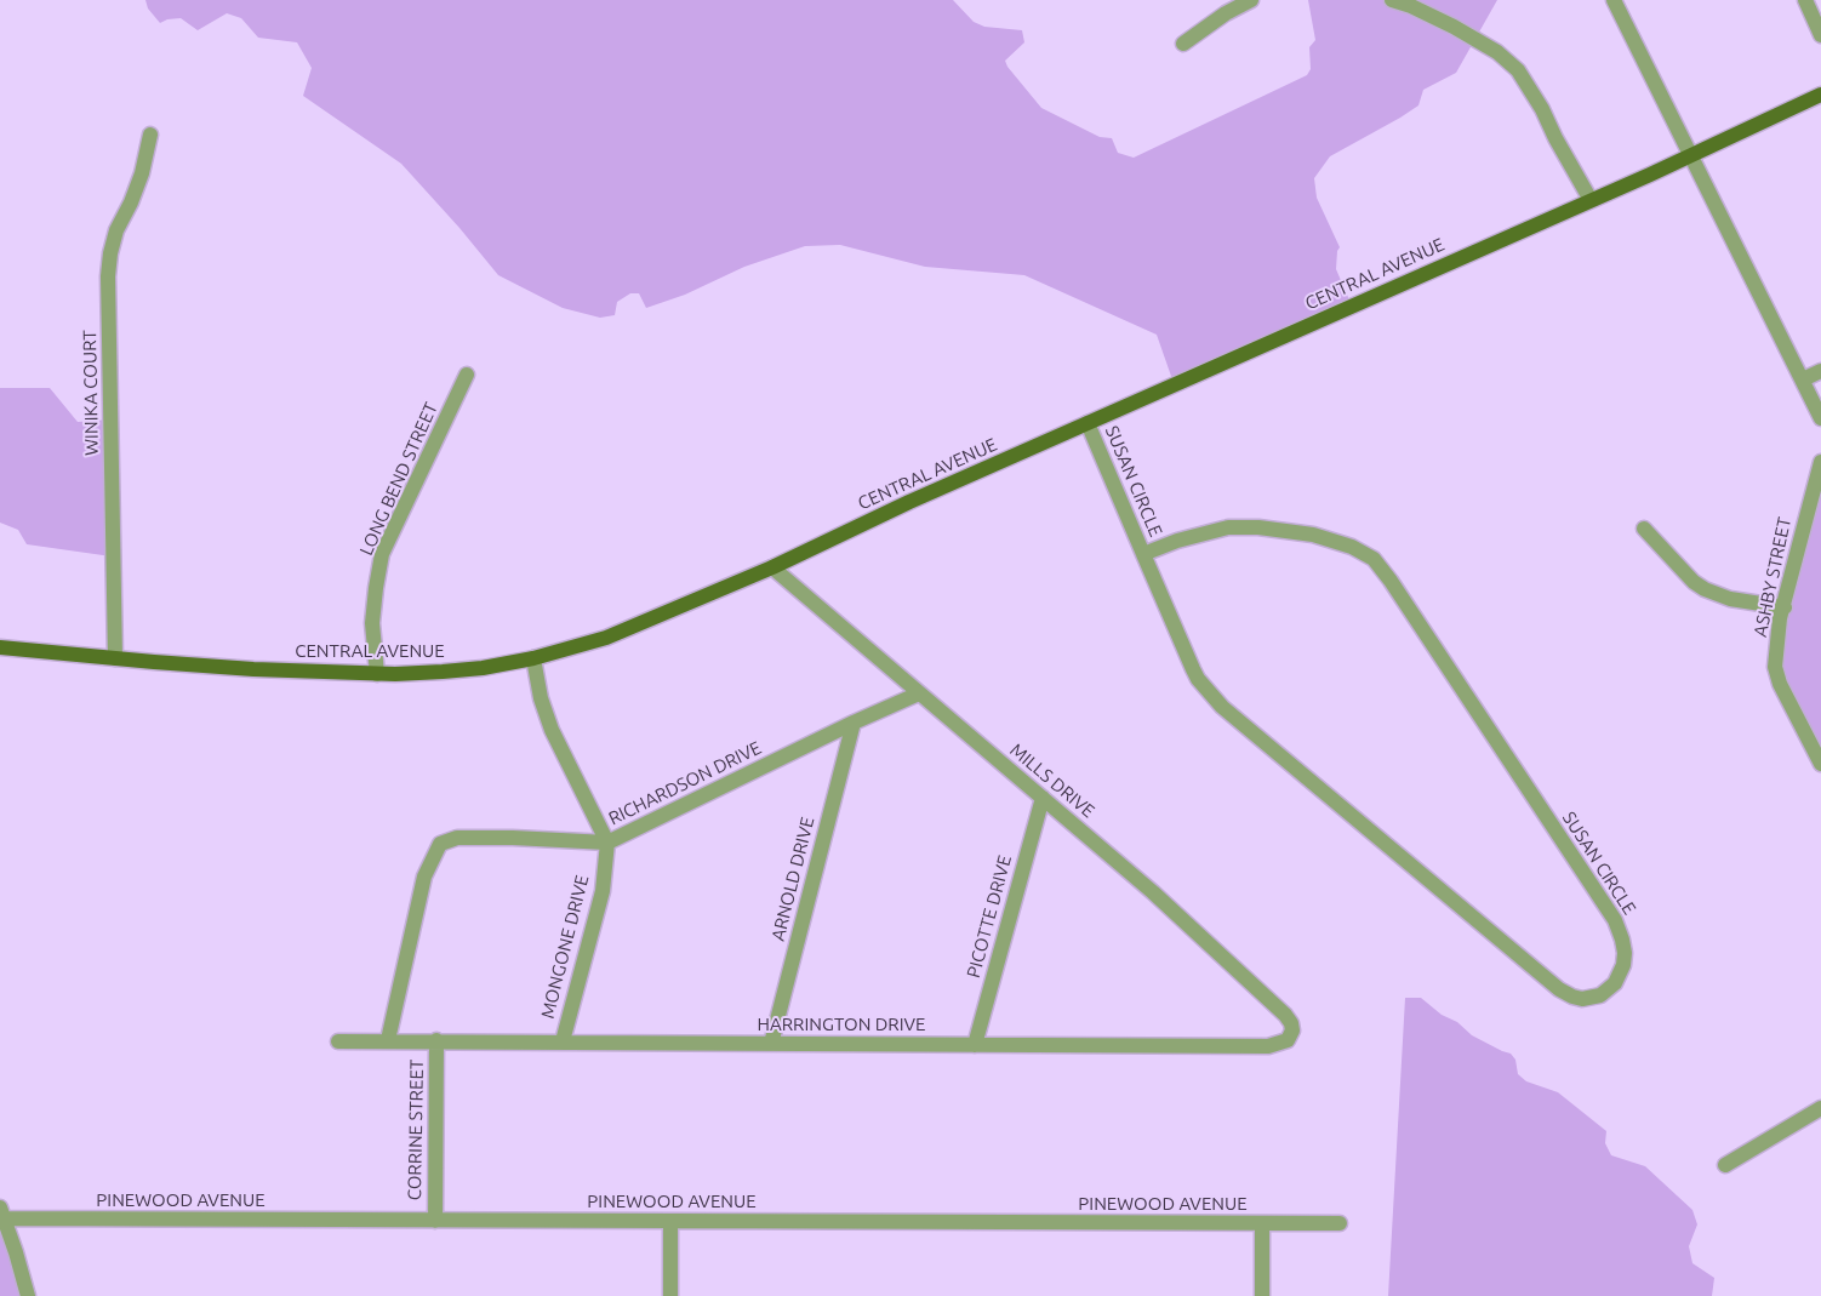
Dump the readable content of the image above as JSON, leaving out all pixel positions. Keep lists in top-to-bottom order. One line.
{"streets":{"main road":["CENTRAL AVENUE"],"street":["WINIKA COURT","LONG BEND STREET","SUSAN CIRCLE","ASHBY STREET","MILLS DRIVE","RICHARDSON DRIVE","ARNOLD DRIVE","PICOTTE DRIVE","MONGONE DRIVE","HARRINGTON DRIVE","CORRINE STREET","PINEWOOD AVENUE"]},"crossings":[["CENTRAL AVENUE","WINIKA COURT"],["CENTRAL AVENUE","LONG BEND STREET"],["CENTRAL AVENUE","SUSAN CIRCLE"],["CENTRAL AVENUE","MILLS DRIVE"],["MILLS DRIVE","RICHARDSON DRIVE"],["MILLS DRIVE","PICOTTE DRIVE"],["MILLS DRIVE","HARRINGTON DRIVE"],["RICHARDSON DRIVE","ARNOLD DRIVE"],["RICHARDSON DRIVE","MONGONE DRIVE"],["RICHARDSON DRIVE","HARRINGTON DRIVE"],["ARNOLD DRIVE","HARRINGTON DRIVE"],["PICOTTE DRIVE","HARRINGTON DRIVE"],["MONGONE DRIVE","HARRINGTON DRIVE"],["HARRINGTON DRIVE","CORRINE STREET"],["CORRINE STREET","PINEWOOD AVENUE"]]}
